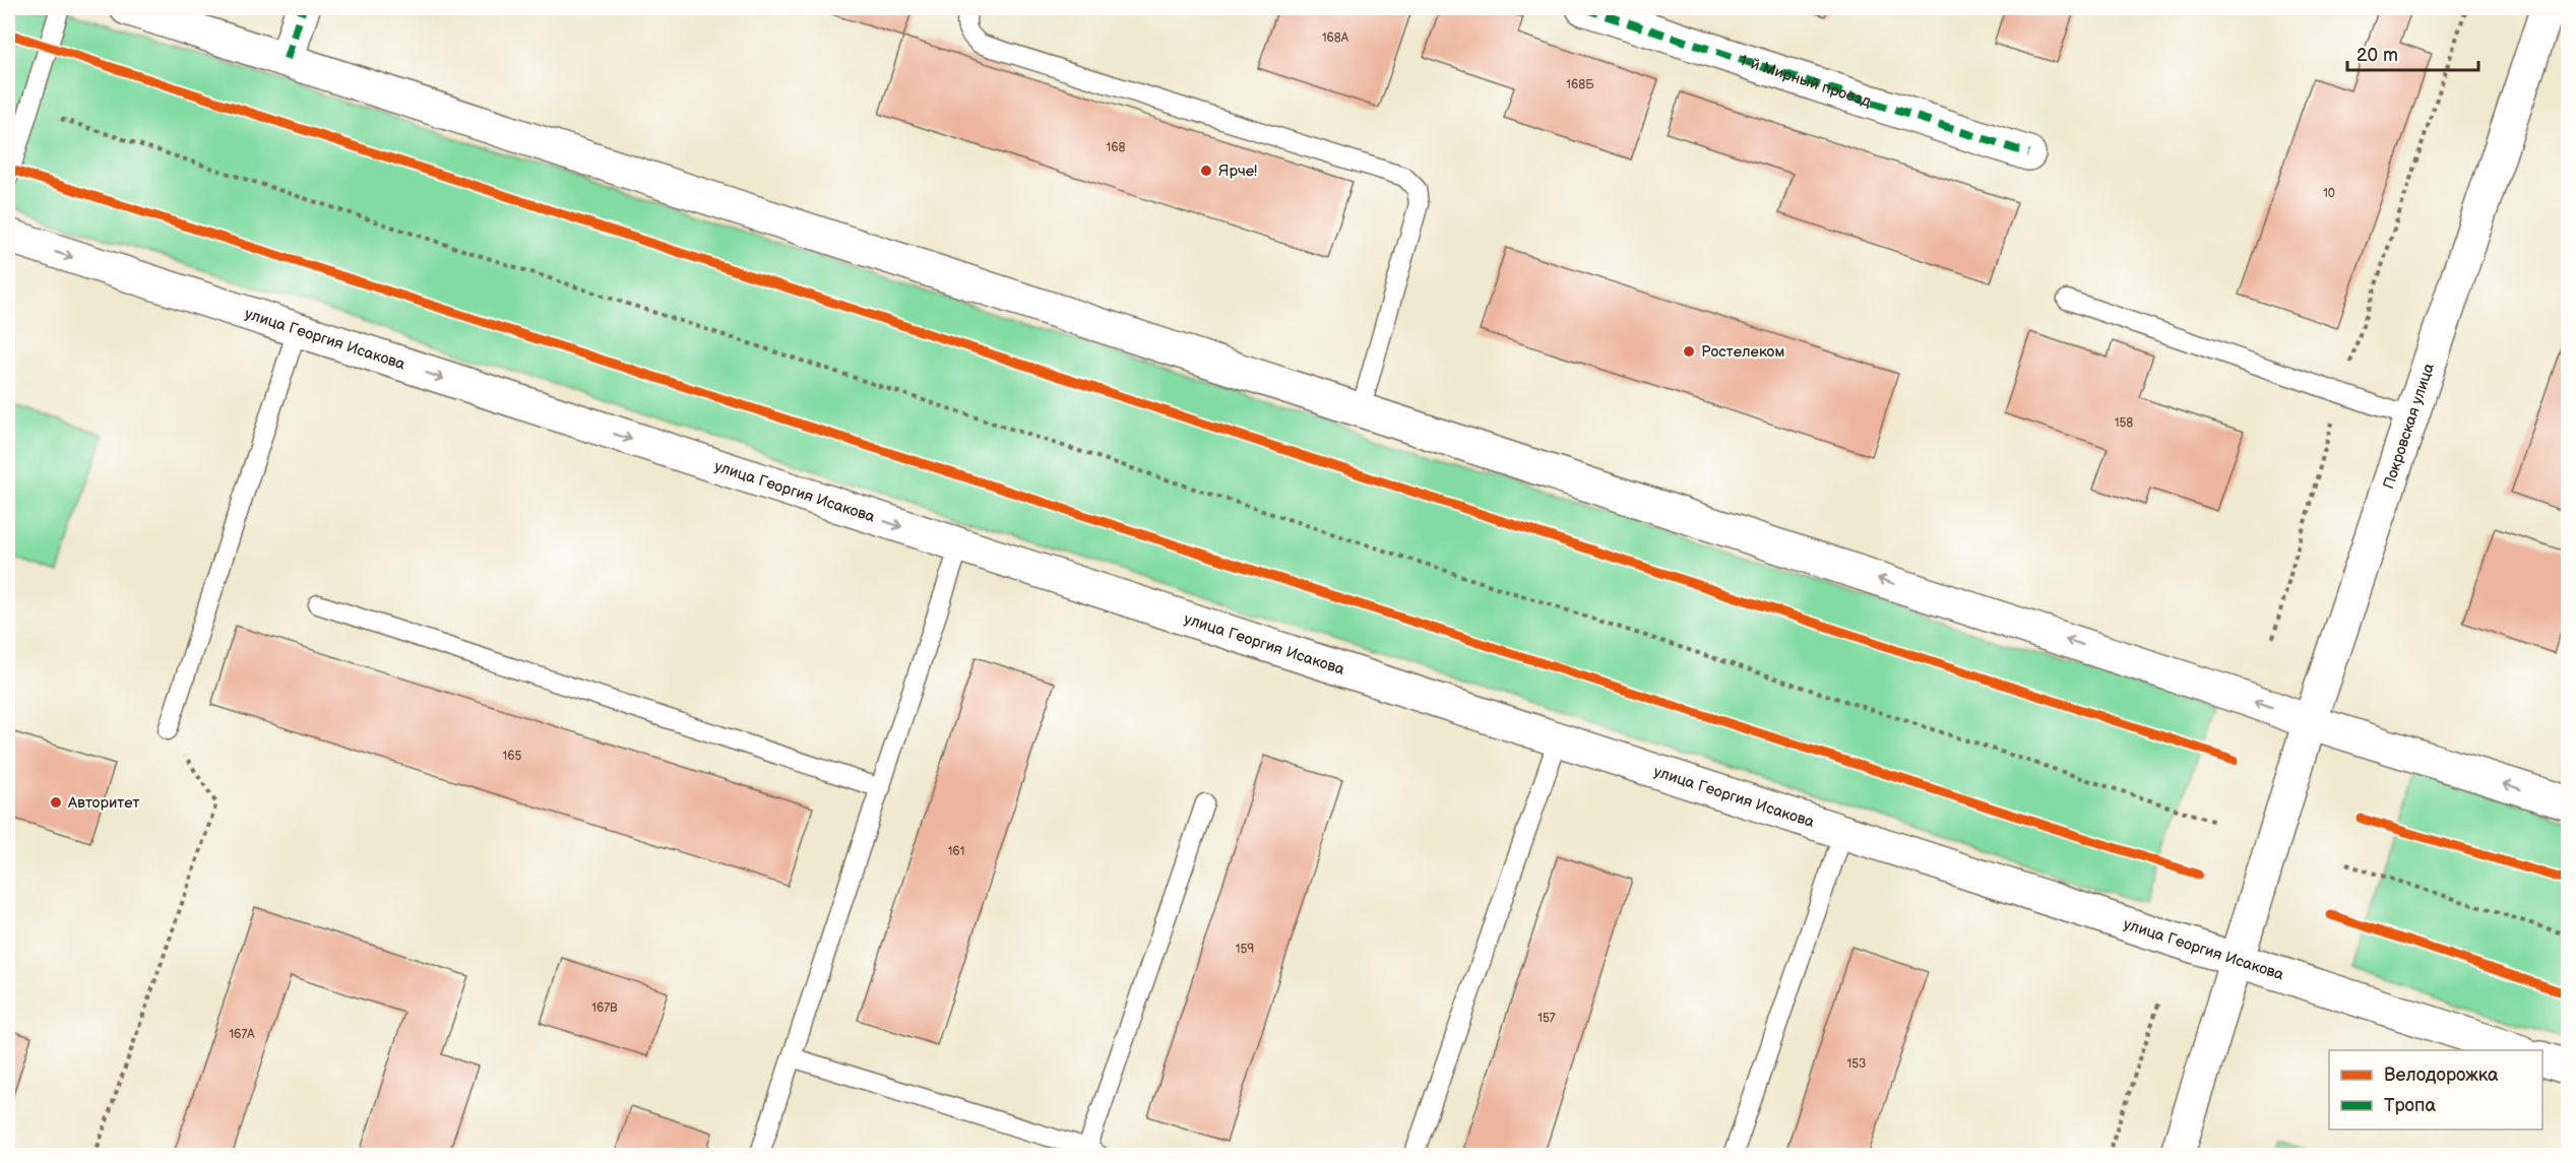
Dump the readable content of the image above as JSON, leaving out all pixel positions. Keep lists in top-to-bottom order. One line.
{"streets":{"street":["1-й Мирный проезд","улица Георгия Исакова","Покровская улица"]},"crossings":[["улица Георгия Исакова","Покровская улица"]],"places":["Ярче!","Ростелеком","Авторитет"],"house_numbers":["168А","168Б","168","10","158","165","161","159","167В","157","167А","153"],"legend":["Велодорожка","Тропа"],"scale_bar":"20 m"}
